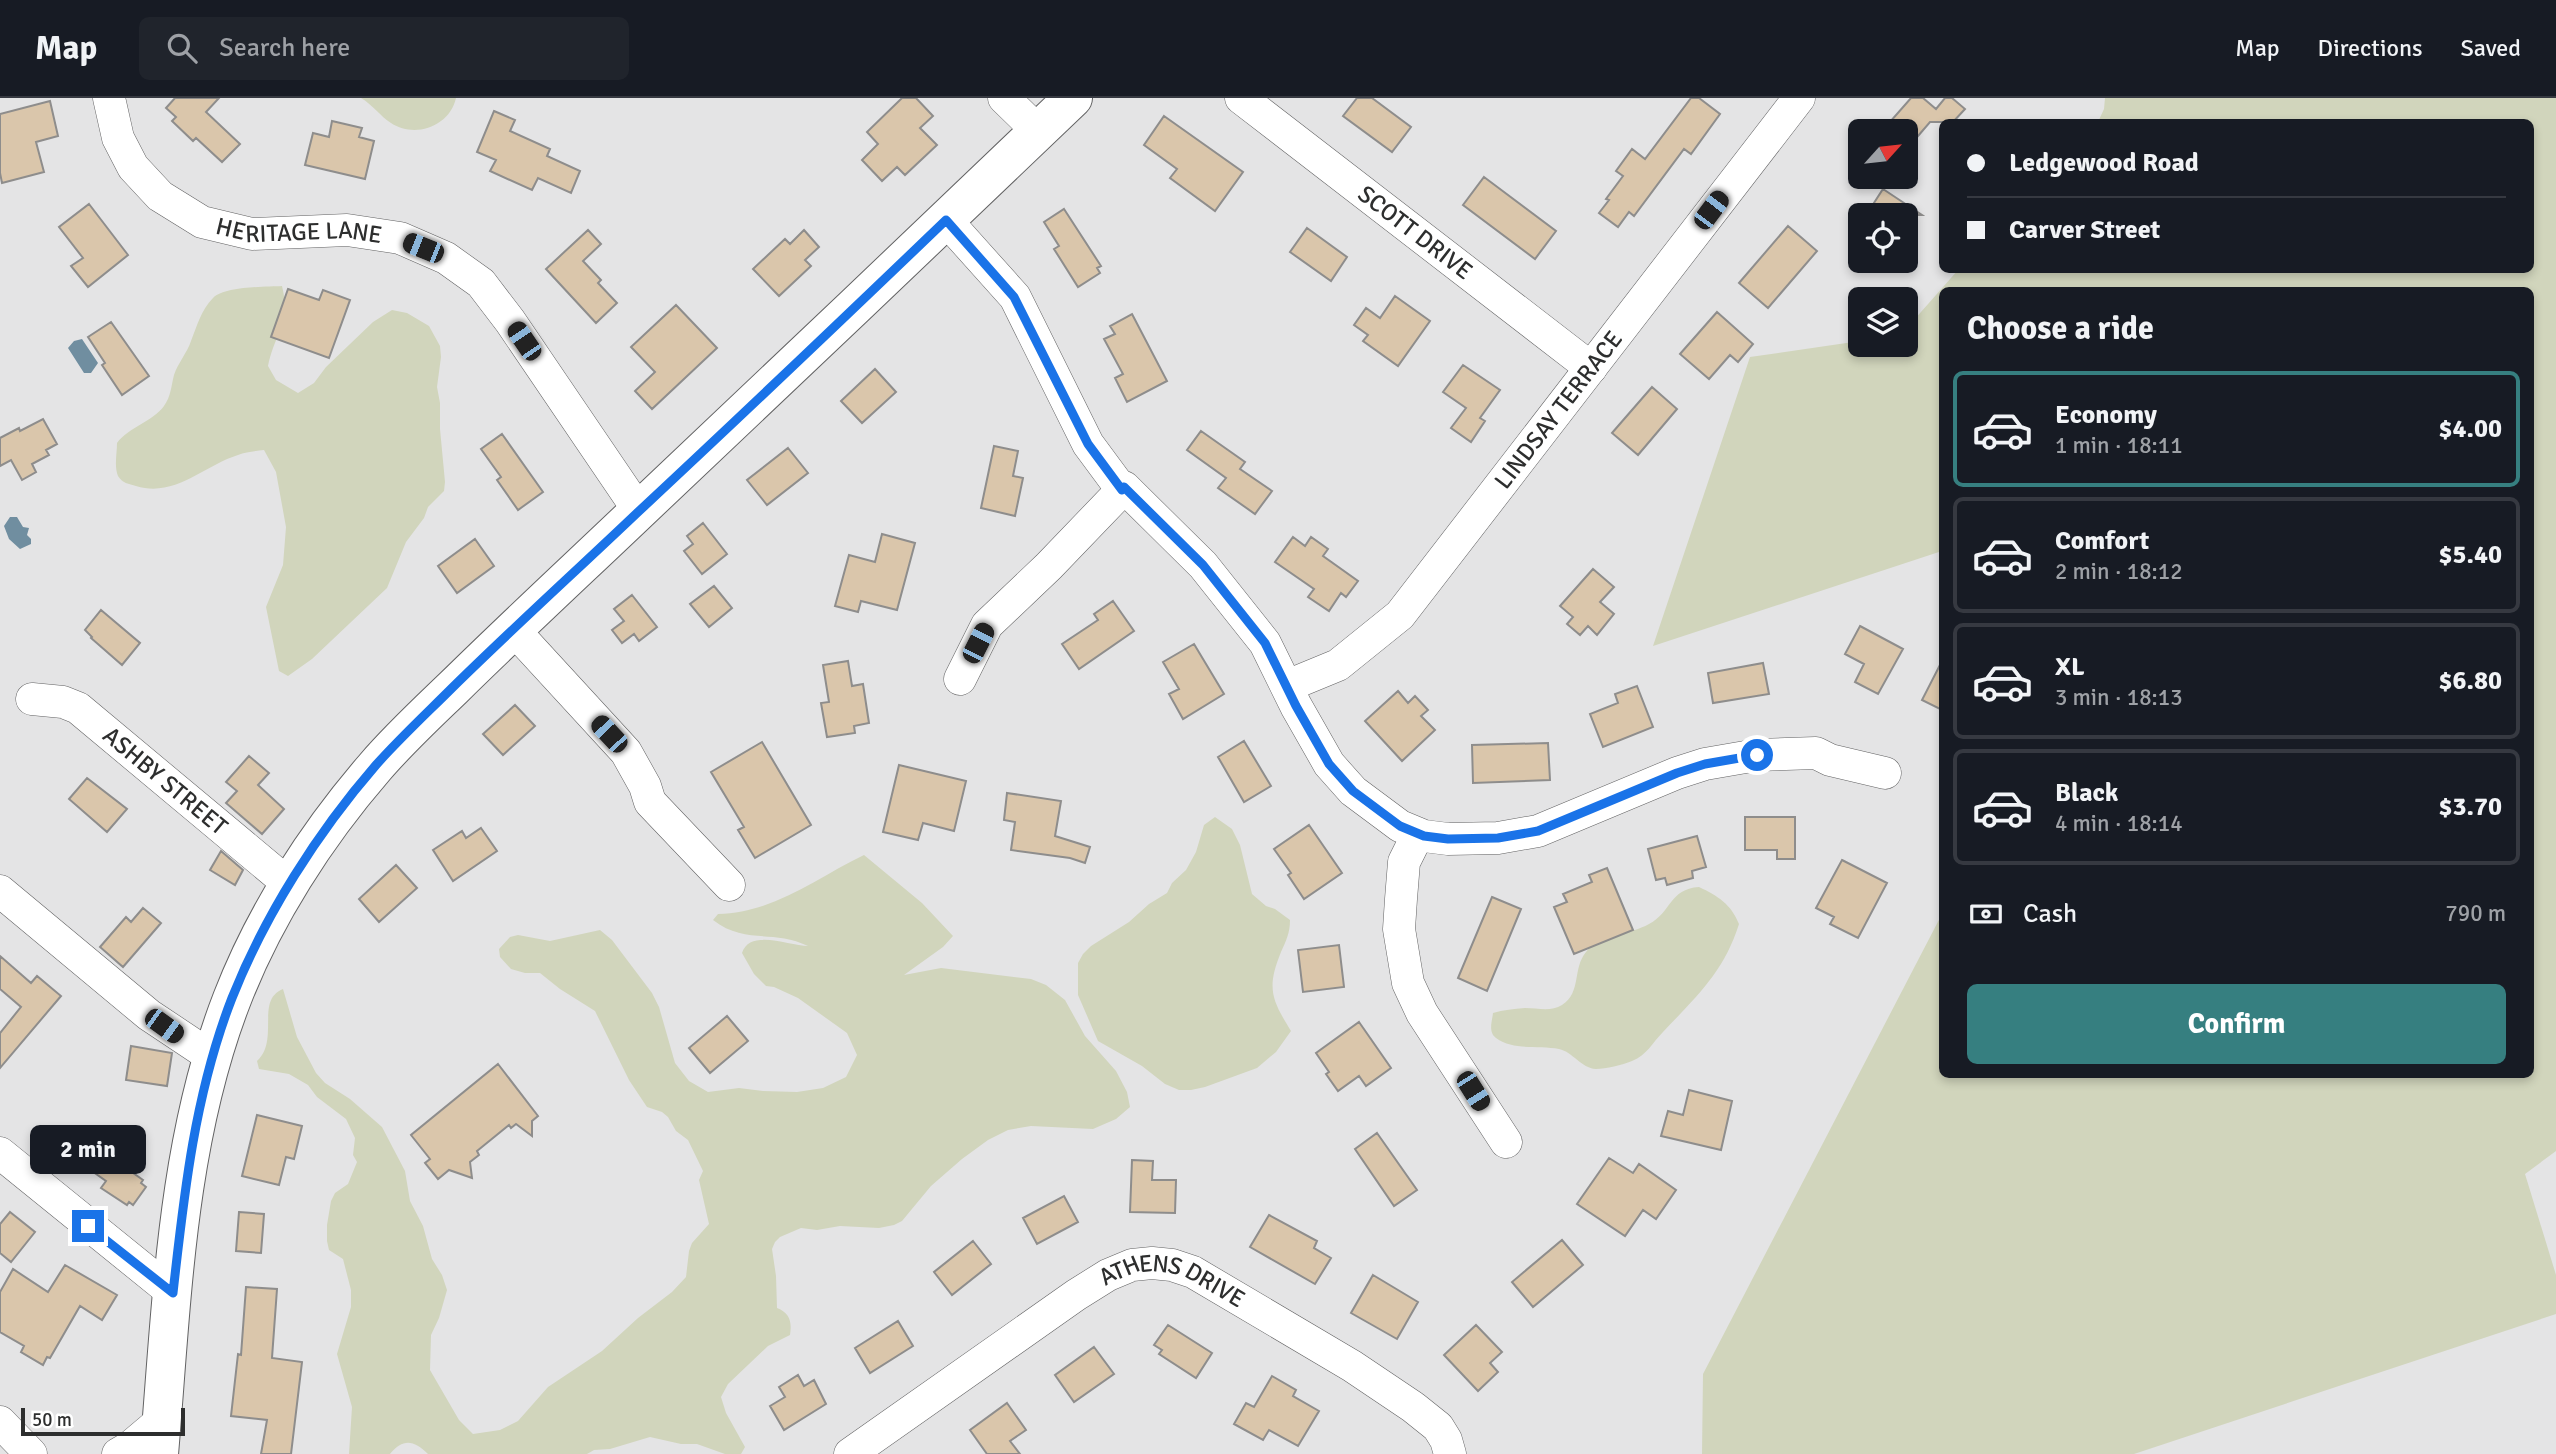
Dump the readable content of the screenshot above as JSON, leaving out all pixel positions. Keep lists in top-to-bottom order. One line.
{"streets":{"street":["HERITAGE LANE","SCOTT DRIVE","LINDSAY TERRACE","ASHBY STREET","ATHENS DRIVE"]},"crossings":[["SCOTT DRIVE","LINDSAY TERRACE"]],"scale_bar":"50 m","north":"top right","page":{"header":"Map","search":"Search here","nav":["Map","Directions","Saved"],"banner":["Ledgewood Road","Carver Street"],"heading":"Choose a ride","list":[{"name":"Economy","note":"1 min · 18:11","value":"$4.00"},{"name":"Comfort","note":"2 min · 18:12","value":"$5.40"},{"name":"XL","note":"3 min · 18:13","value":"$6.80"},{"name":"Black","note":"4 min · 18:14","value":"$3.70"}],"pay":["Cash","790 m"],"buttons":"Confirm","bubble":"2 min","scale":"50 m"}}
